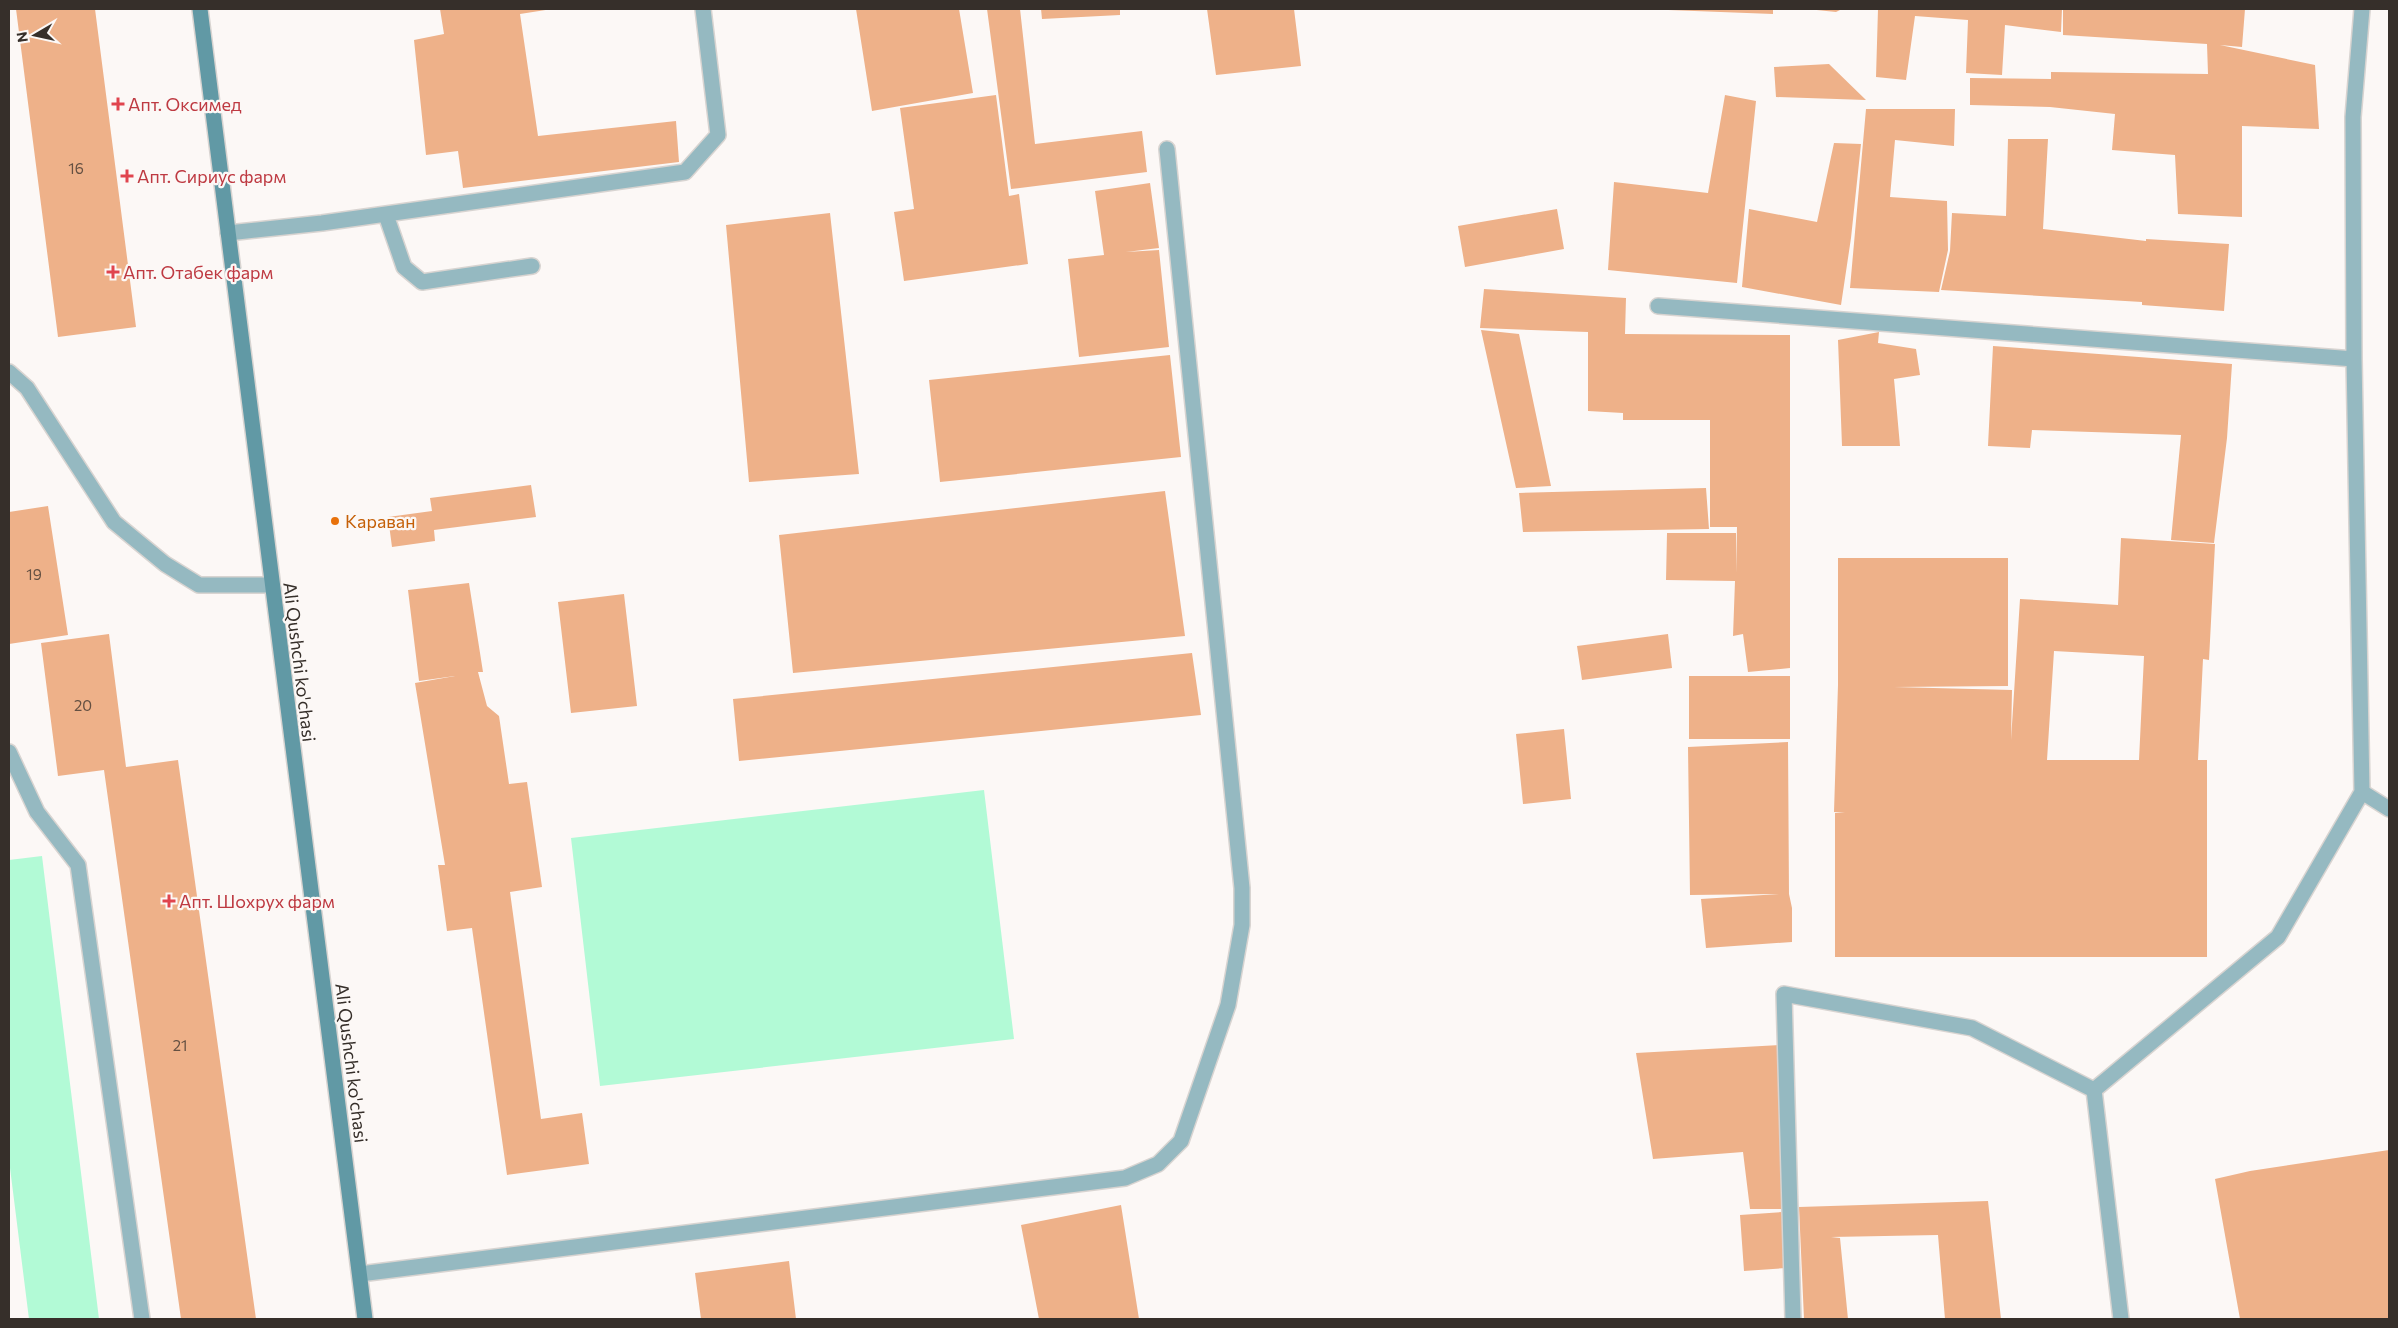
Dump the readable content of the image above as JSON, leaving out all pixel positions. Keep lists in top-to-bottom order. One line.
{"streets":{"main road":["Ali Qushchi ko'chasi"]},"places":{"health":["Апт. Оксимед","Апт. Сириус фарм","Апт. Отабек фарм","Апт. Шохрух фарм"],"other":["Караван"]},"house_numbers":["16","19","20","21"],"north":"left"}
